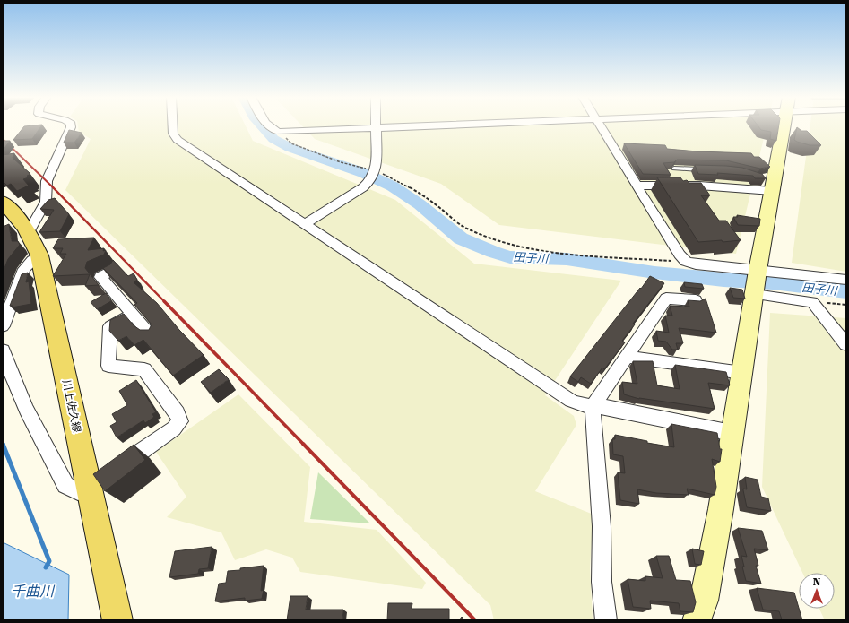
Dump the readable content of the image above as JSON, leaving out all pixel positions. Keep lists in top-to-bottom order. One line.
{"streets":{"main road":["川上佐久線"]},"water":["田子川","千曲川"],"north":"top"}
